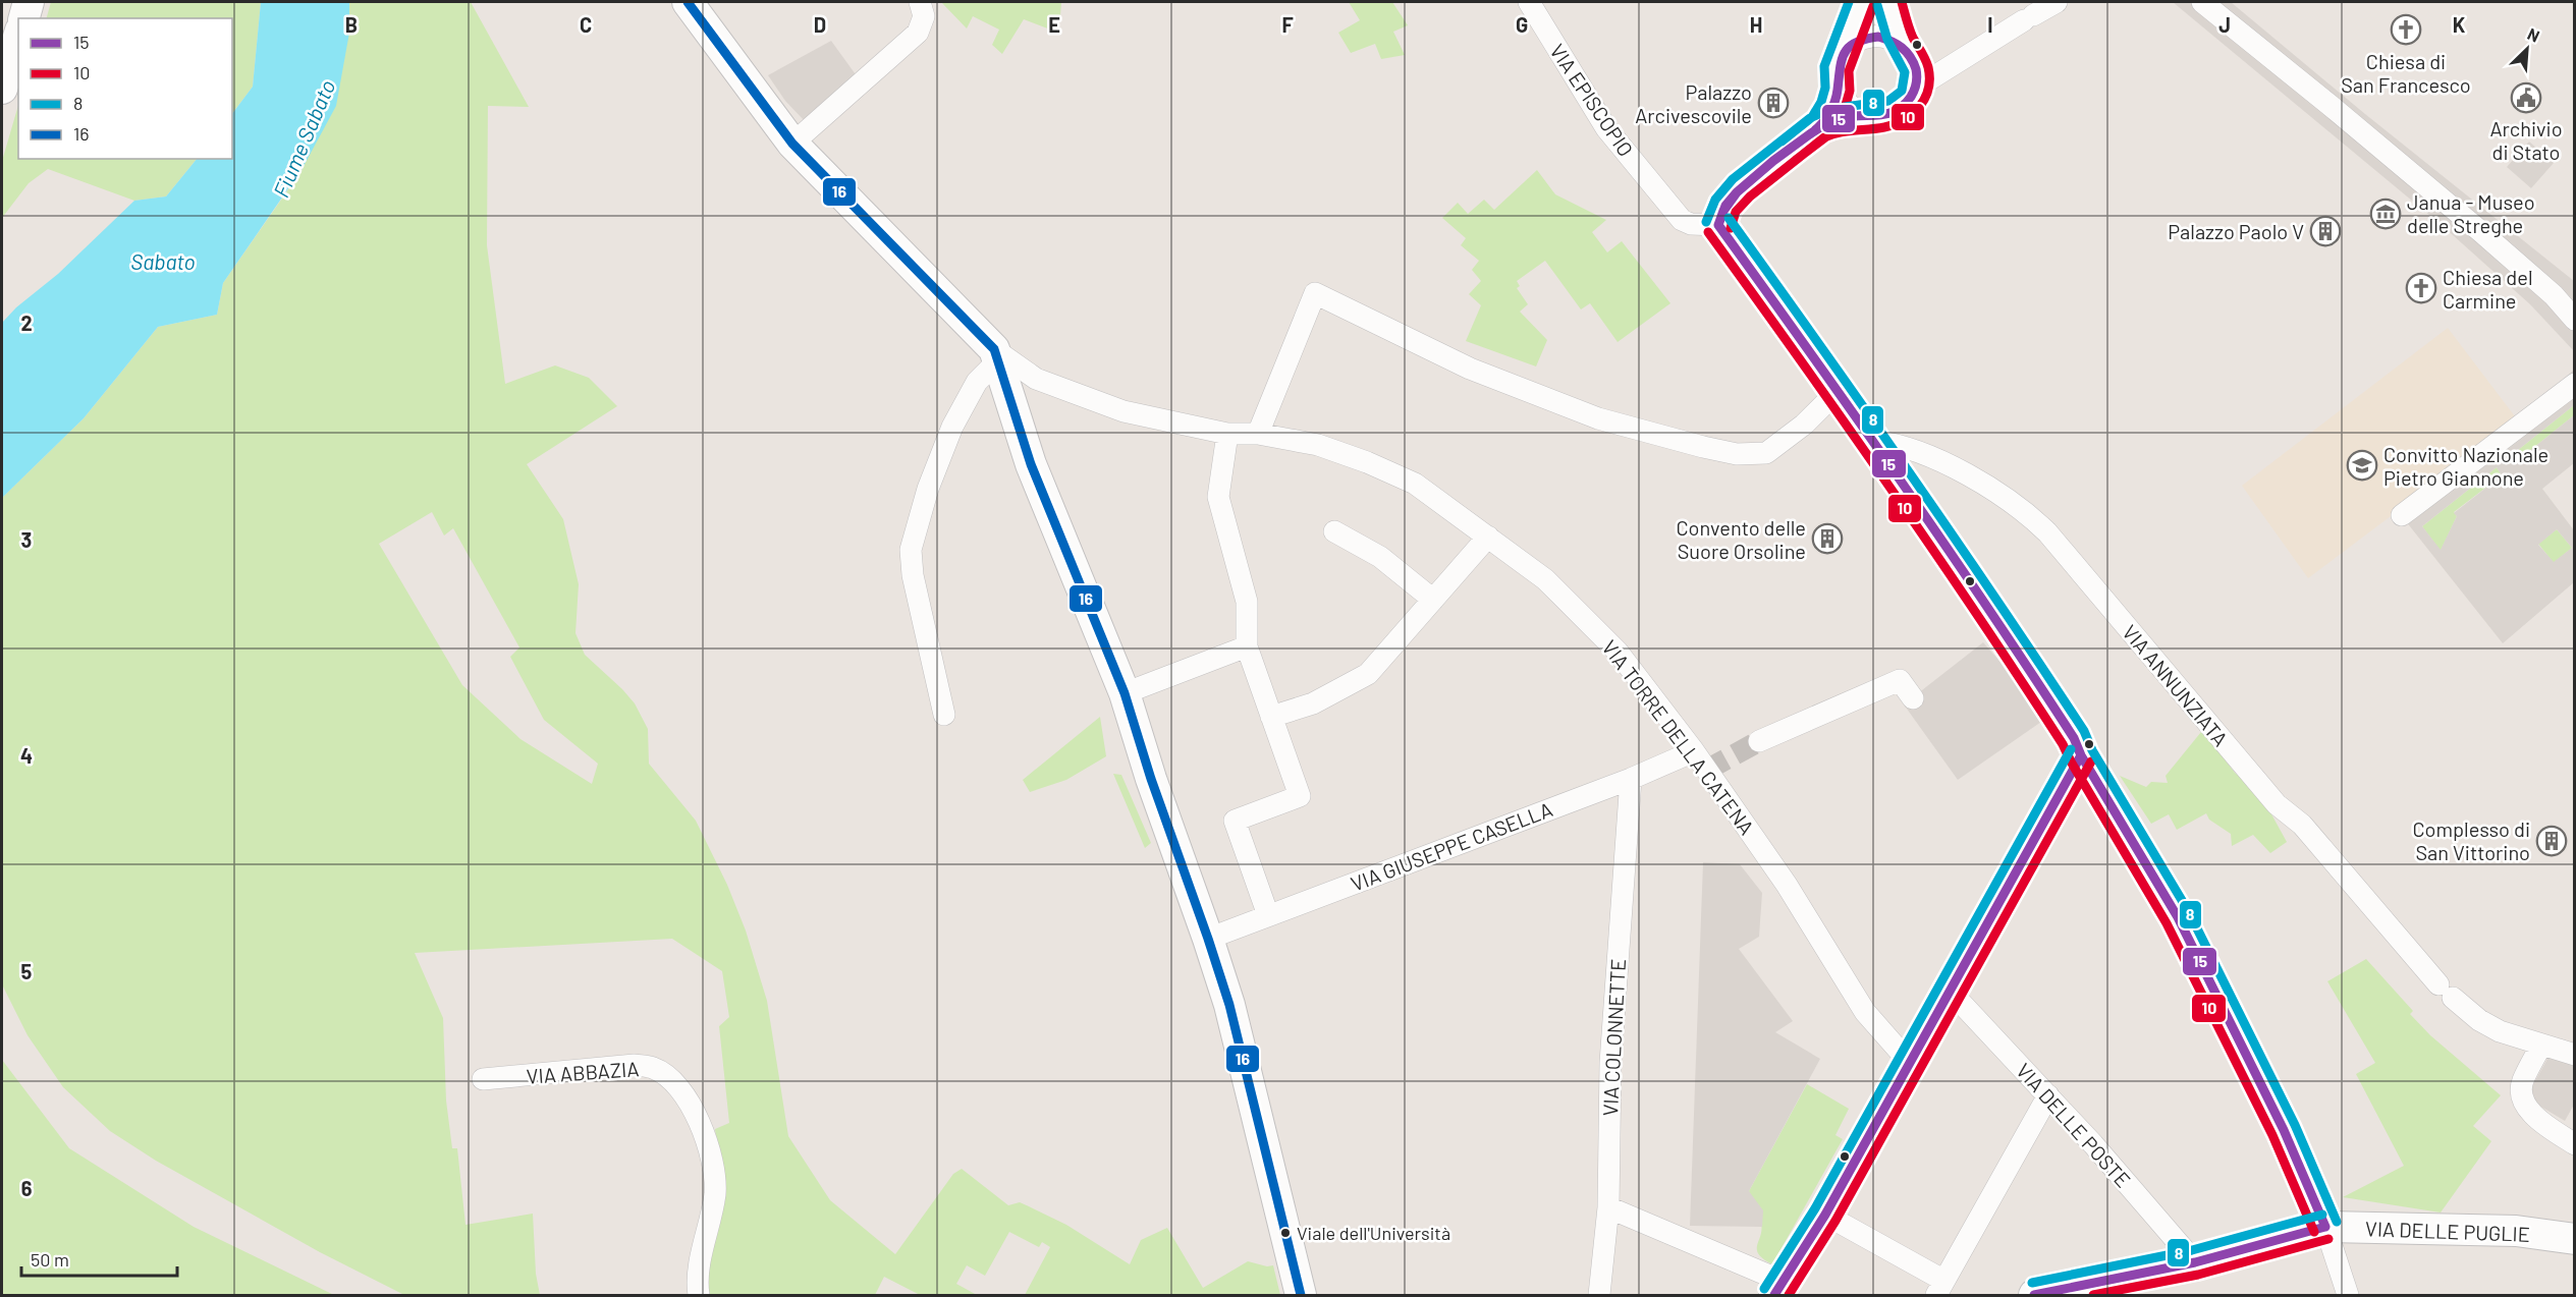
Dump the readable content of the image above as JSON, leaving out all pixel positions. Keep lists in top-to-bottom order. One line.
{"streets":{"street":["VIA EPISCOPIO","VIA ANNUNZIATA","VIA TORRE DELLA CATENA","VIA GIUSEPPE CASELLA","VIA COLONNETTE","VIA ABBAZIA","VIA DELLE POSTE","VIA DELLE PUGLIE"]},"crossings":[["VIA TORRE DELLA CATENA","VIA GIUSEPPE CASELLA"],["VIA GIUSEPPE CASELLA","VIA COLONNETTE"],["VIA DELLE POSTE","VIA DELLE PUGLIE"]],"water":["Fiume Sabato","Sabato"],"places":{"church":["Chiesa di San Francesco","Chiesa del Carmine"],"public building":["Archivio di Stato"],"building":["Palazzo Arcivescovile","Palazzo Paolo V","Convento delle Suore Orsoline","Complesso di San Vittorino"],"museum":["Janua - Museo delle Streghe"],"school or university":["Convitto Nazionale Pietro Giannone"],"other":["Viale dell'Università"]},"lines":["transit line 10","transit line 8","transit line 16","transit line 15"],"legend":["15","10","8","16"],"scale_bar":"50 m","north":"top right","grid":{"columns":["B","C","D","E","F","G","H","I","J","K"],"rows":["2","3","4","5","6"]}}
